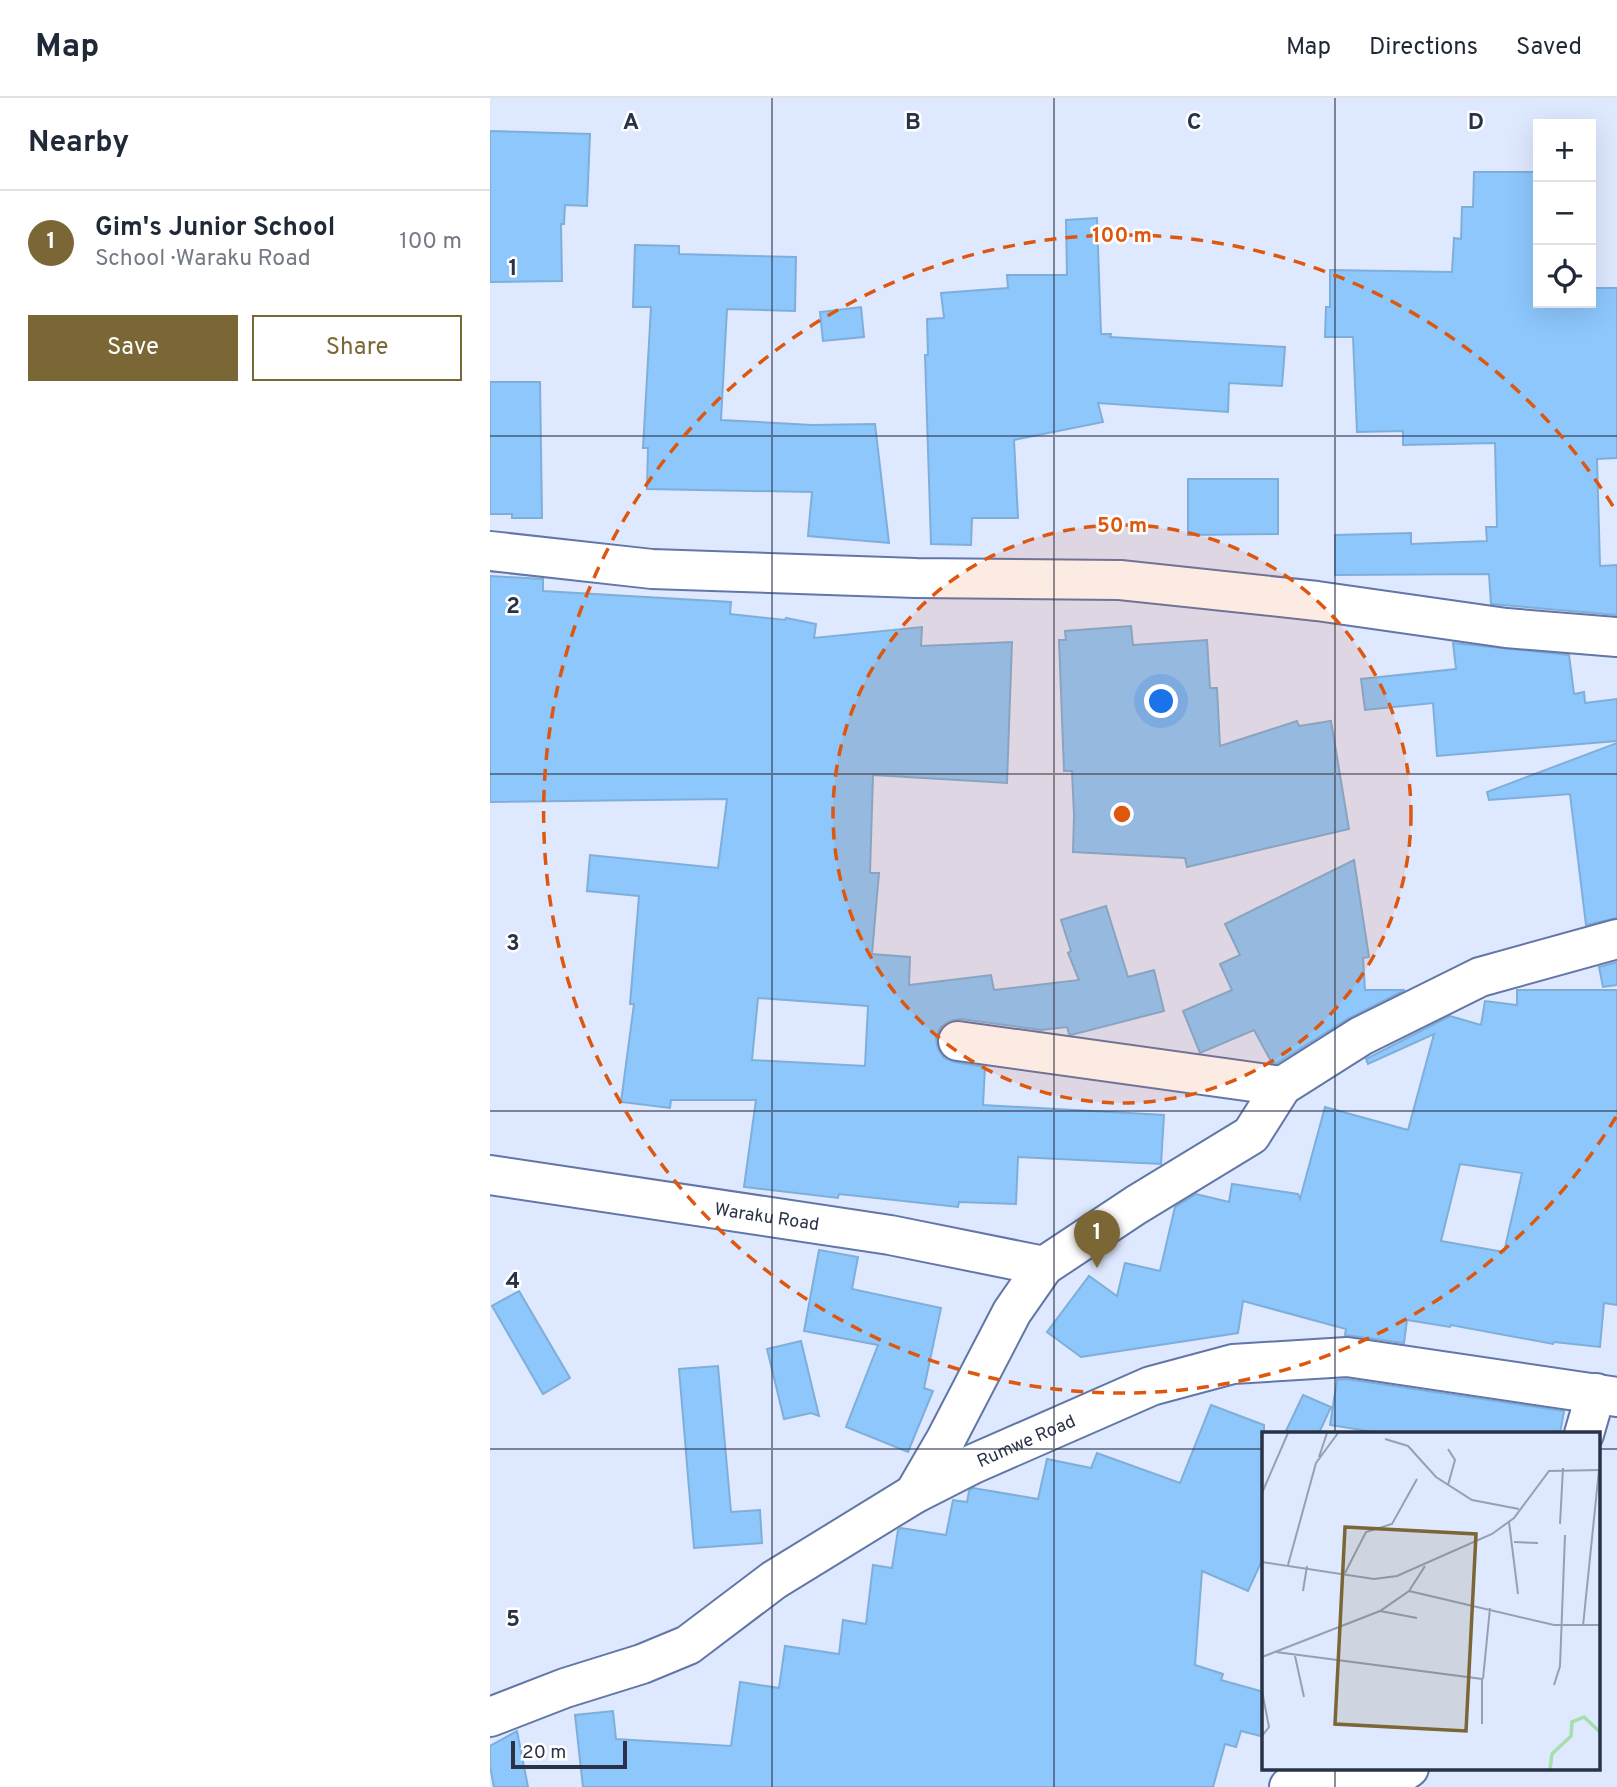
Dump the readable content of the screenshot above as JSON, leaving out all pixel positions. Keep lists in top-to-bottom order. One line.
{"streets":{"street":["Waraku Road","Rumwe Road"]},"scale_bar":"20 m","page":{"header":"Map","nav":["Map","Directions","Saved"],"heading":"Nearby","map_buttons":["+","−"],"list":[{"mark":"1","name":"Gim's Junior School","note":"School · Waraku Road","value":"100 m"}],"buttons":["Save","Share"],"pins":"1","scale":"20 m"},"grid":{"columns":["A","B","C","D"],"rows":["1","2","3","4","5"]},"rings":["100 m","50 m"]}
